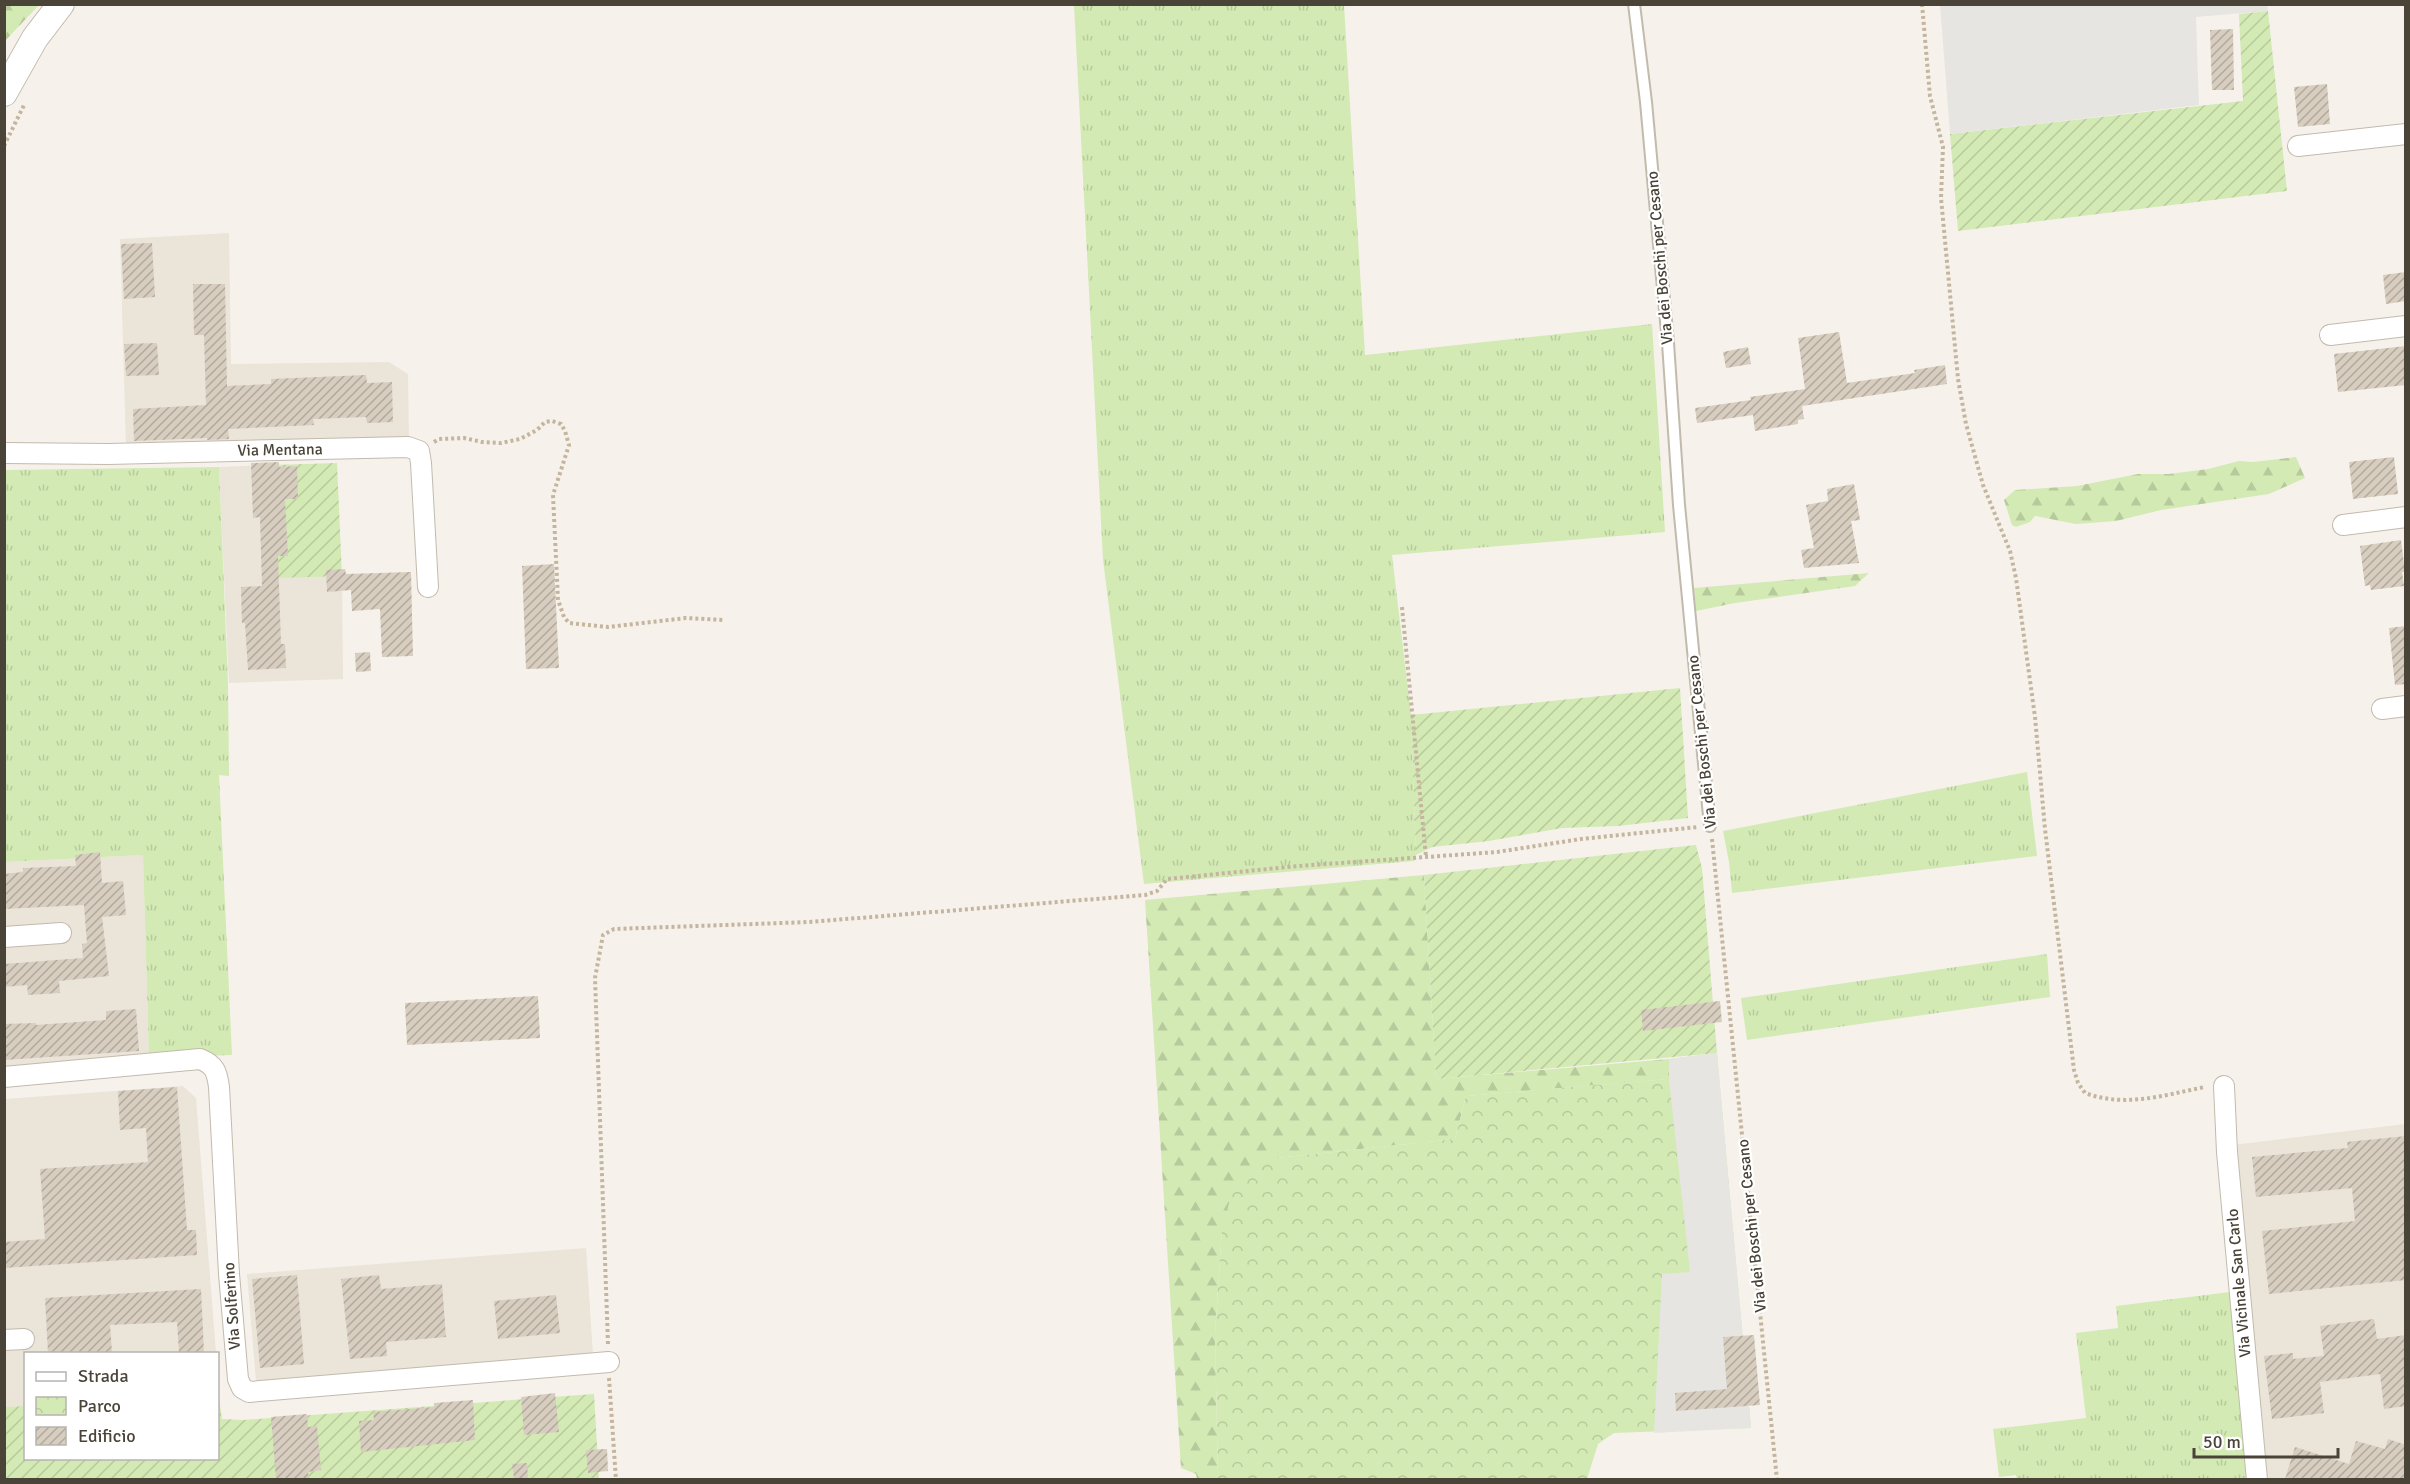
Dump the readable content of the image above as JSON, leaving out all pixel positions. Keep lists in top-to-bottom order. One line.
{"streets":{"street":["Via Mentana","Via Vicinale San Carlo","Via Solferino"],"lane":["Via dei Boschi per Cesano"]},"legend":["Strada","Parco","Edificio"],"scale_bar":"50 m"}
